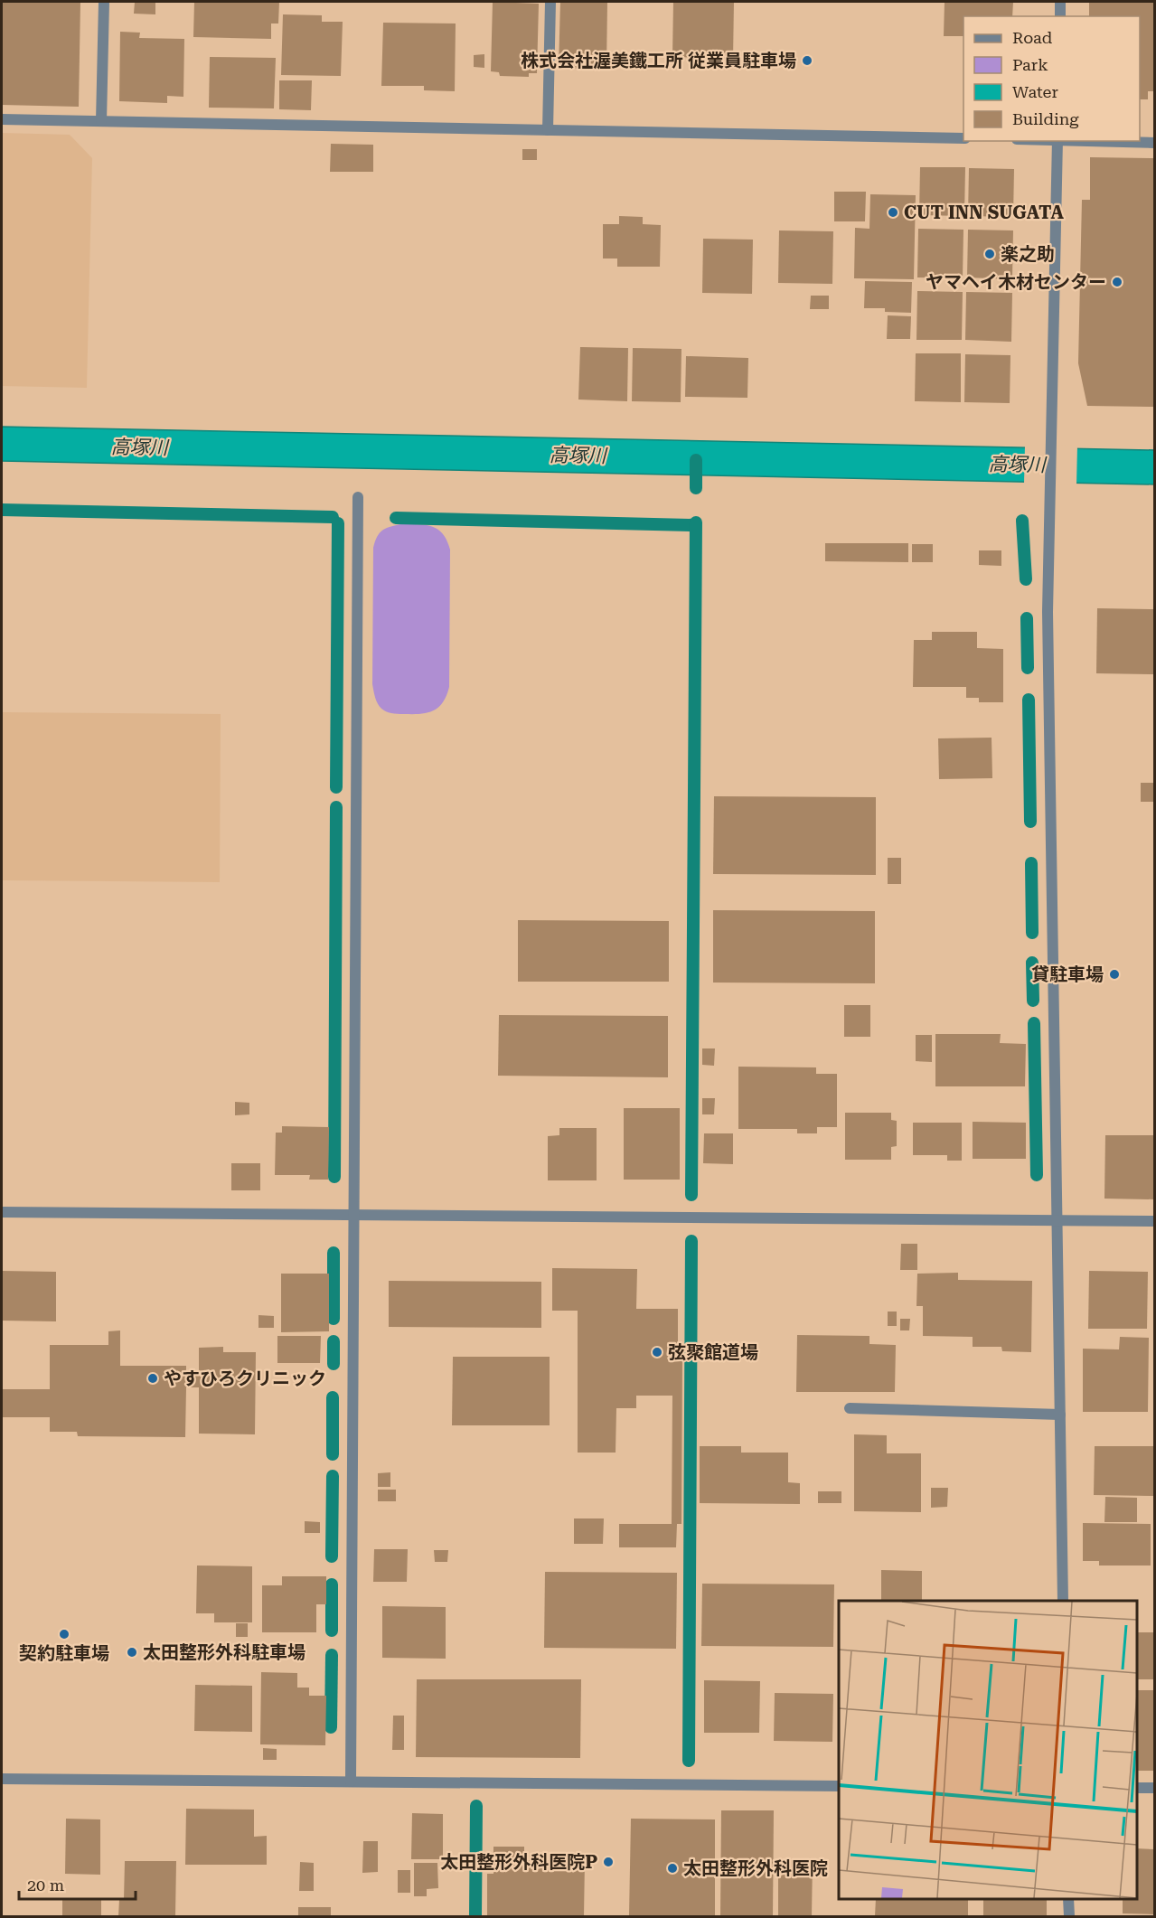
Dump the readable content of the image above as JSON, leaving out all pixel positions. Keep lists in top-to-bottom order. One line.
{"water":["高塚川"],"places":["株式会社渥美鐵工所 従業員駐車場","CUT INN SUGATA","楽之助","ヤマヘイ木材センター","貸駐車場","弦聚館道場","やすひろクリニック","契約駐車場","太田整形外科駐車場","太田整形外科医院P","太田整形外科医院"],"legend":["Road","Park","Water","Building"],"scale_bar":"20 m"}
